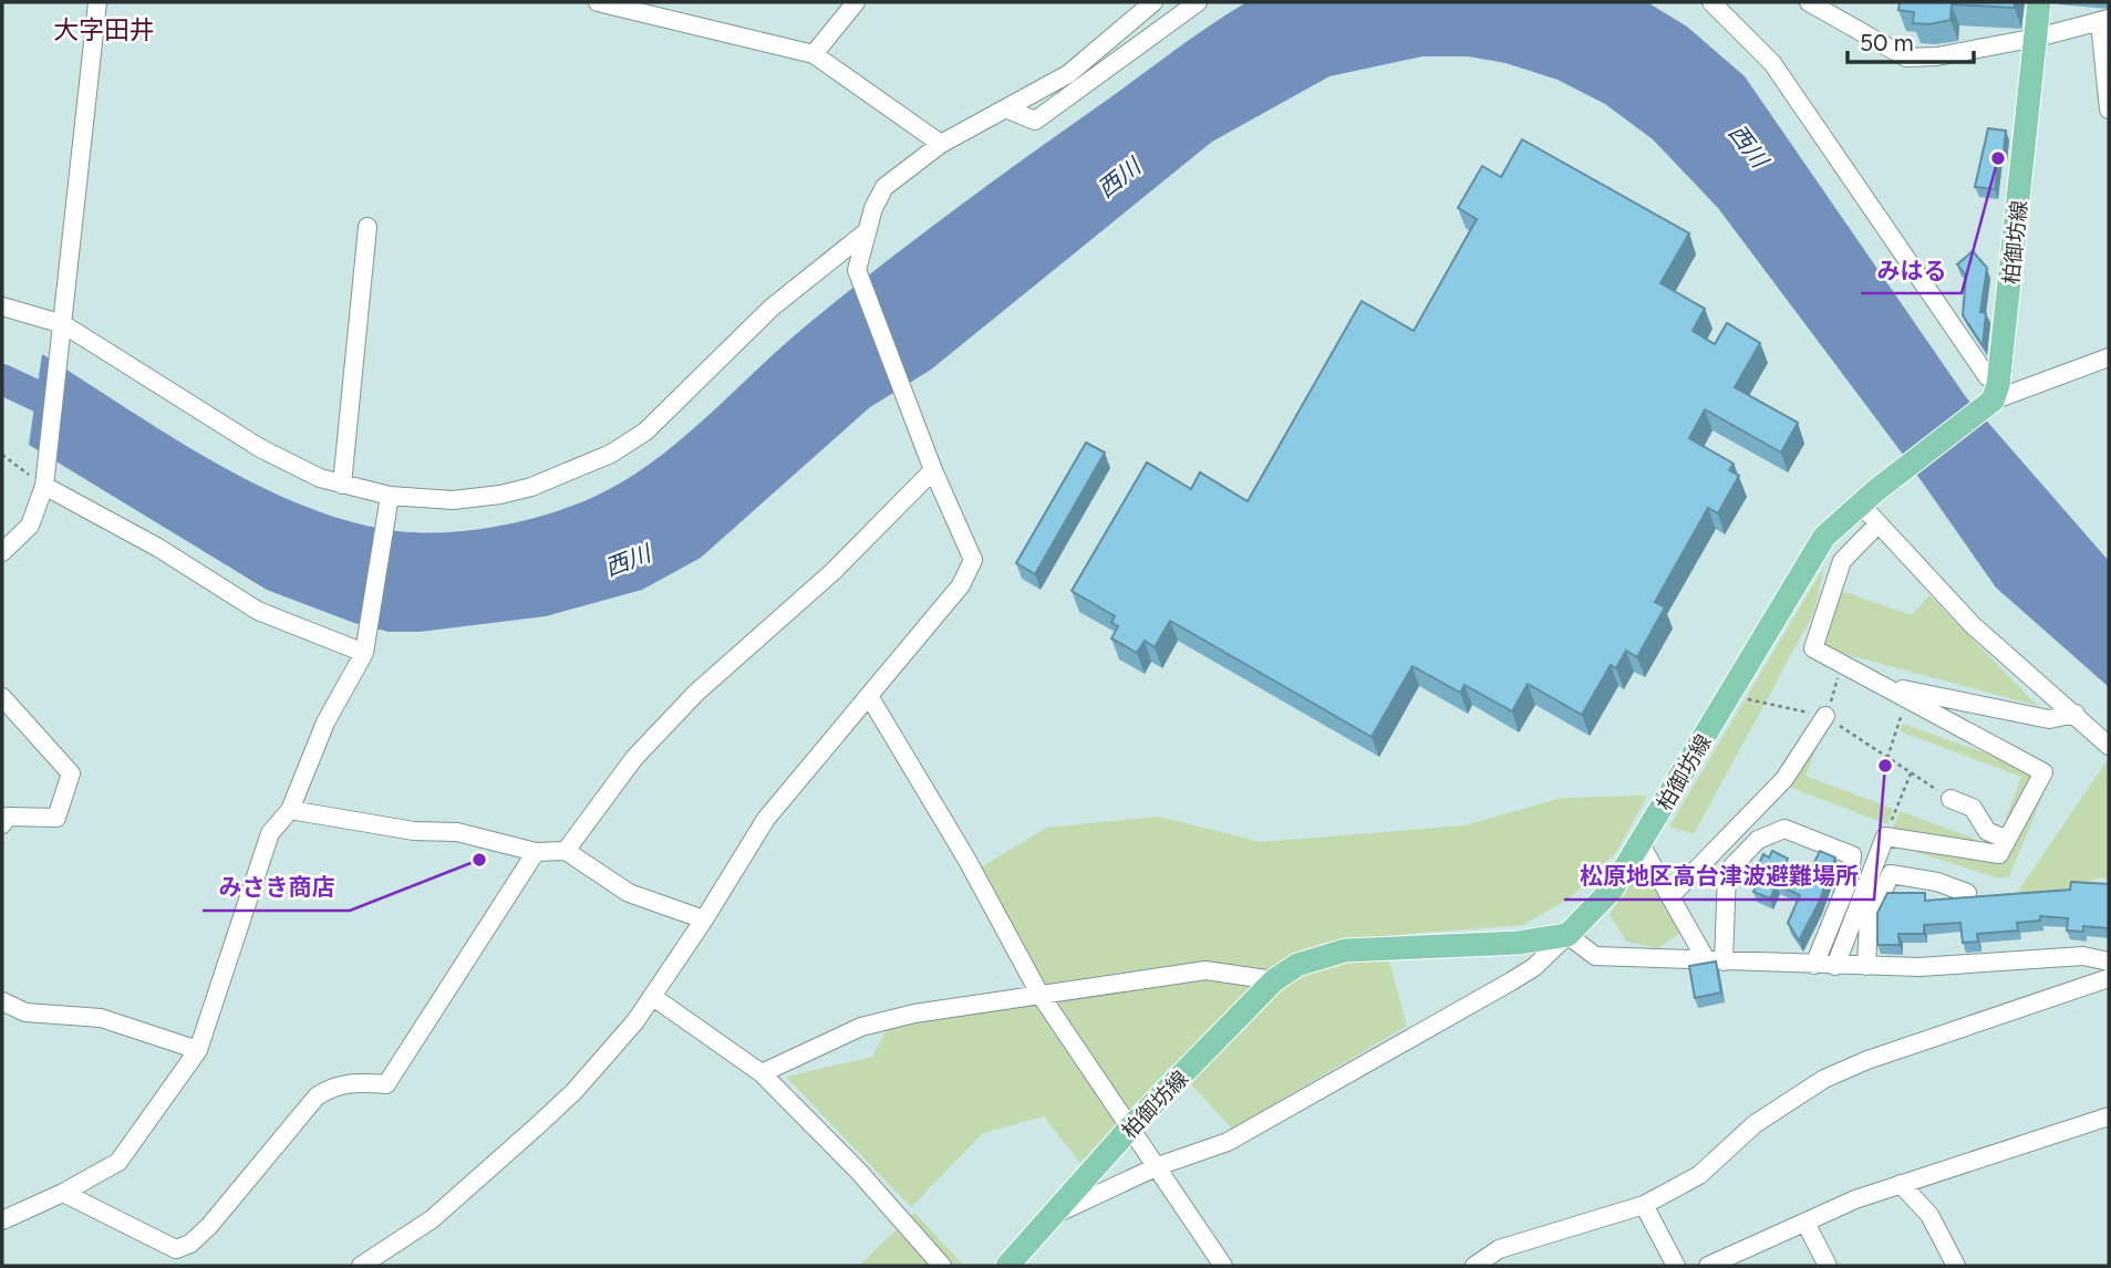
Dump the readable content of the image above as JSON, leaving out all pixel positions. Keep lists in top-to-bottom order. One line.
{"streets":{"main road":["柏御坊線"]},"districts":["大字田井"],"water":["西川"],"places":["みはる","松原地区高台津波避難場所","みさき商店"],"scale_bar":"50 m"}
